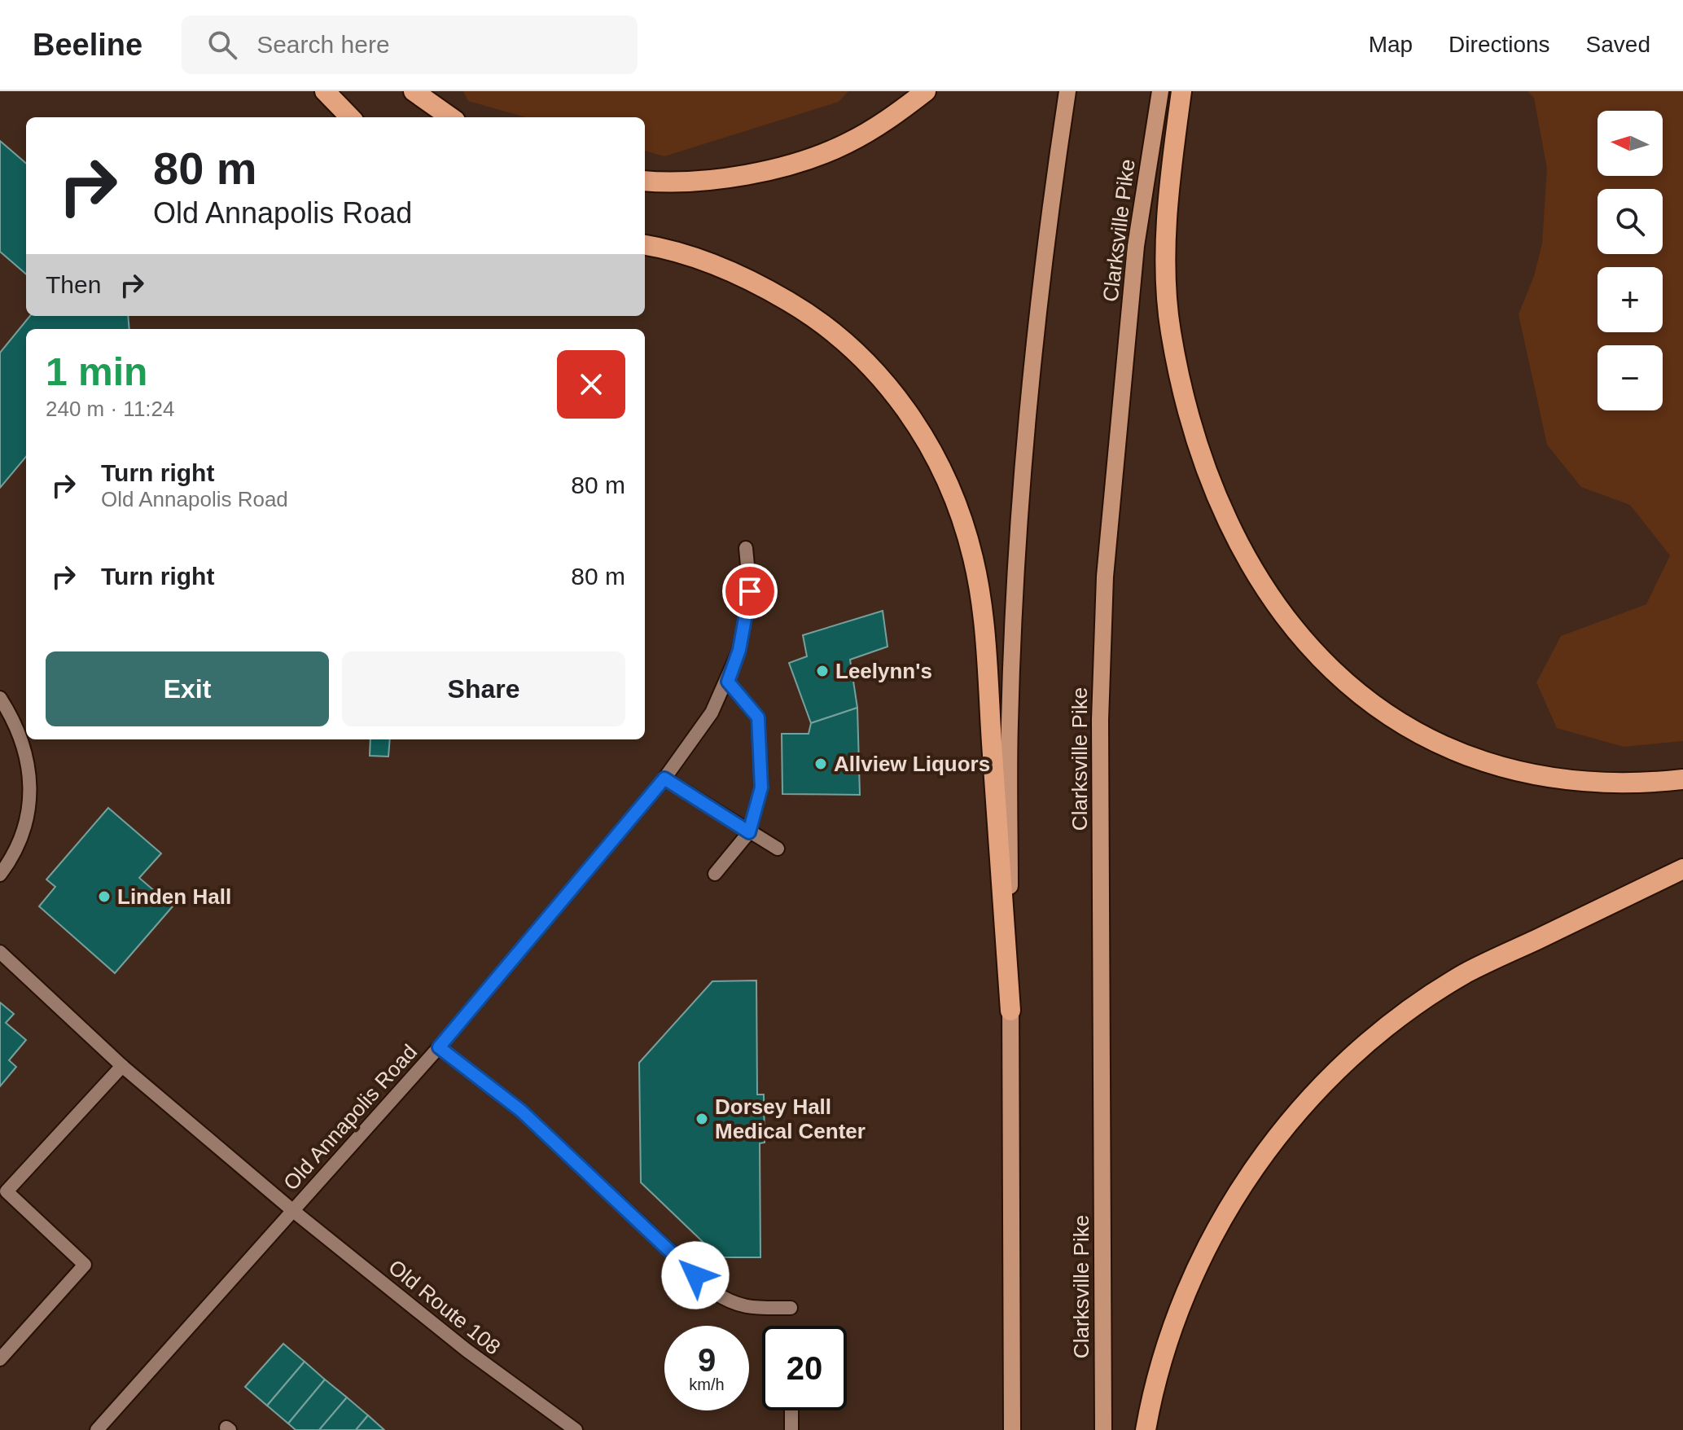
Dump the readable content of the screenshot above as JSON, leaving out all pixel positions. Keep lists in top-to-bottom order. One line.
{"streets":{"main road":["Clarksville Pike"],"street":["Old Annapolis Road","Old Route 108"]},"crossings":[["Old Annapolis Road","Old Route 108"]],"places":["Leelynn's","Allview Liquors","Linden Hall","Dorsey Hall Medical Center"],"north":"left","page":{"header":"Beeline","search":"Search here","nav":["Map","Directions","Saved"],"map_buttons":["+","−"],"turn":["80 m","Old Annapolis Road"],"then":"Then","heading":["1 min","240 m · 11:24"],"list":[{"name":"Turn right","note":"Old Annapolis Road","value":"80 m"},{"name":"Turn right","value":"80 m"}],"buttons":["Exit","Share"],"speed":"9 km/h","limit":"20"}}
